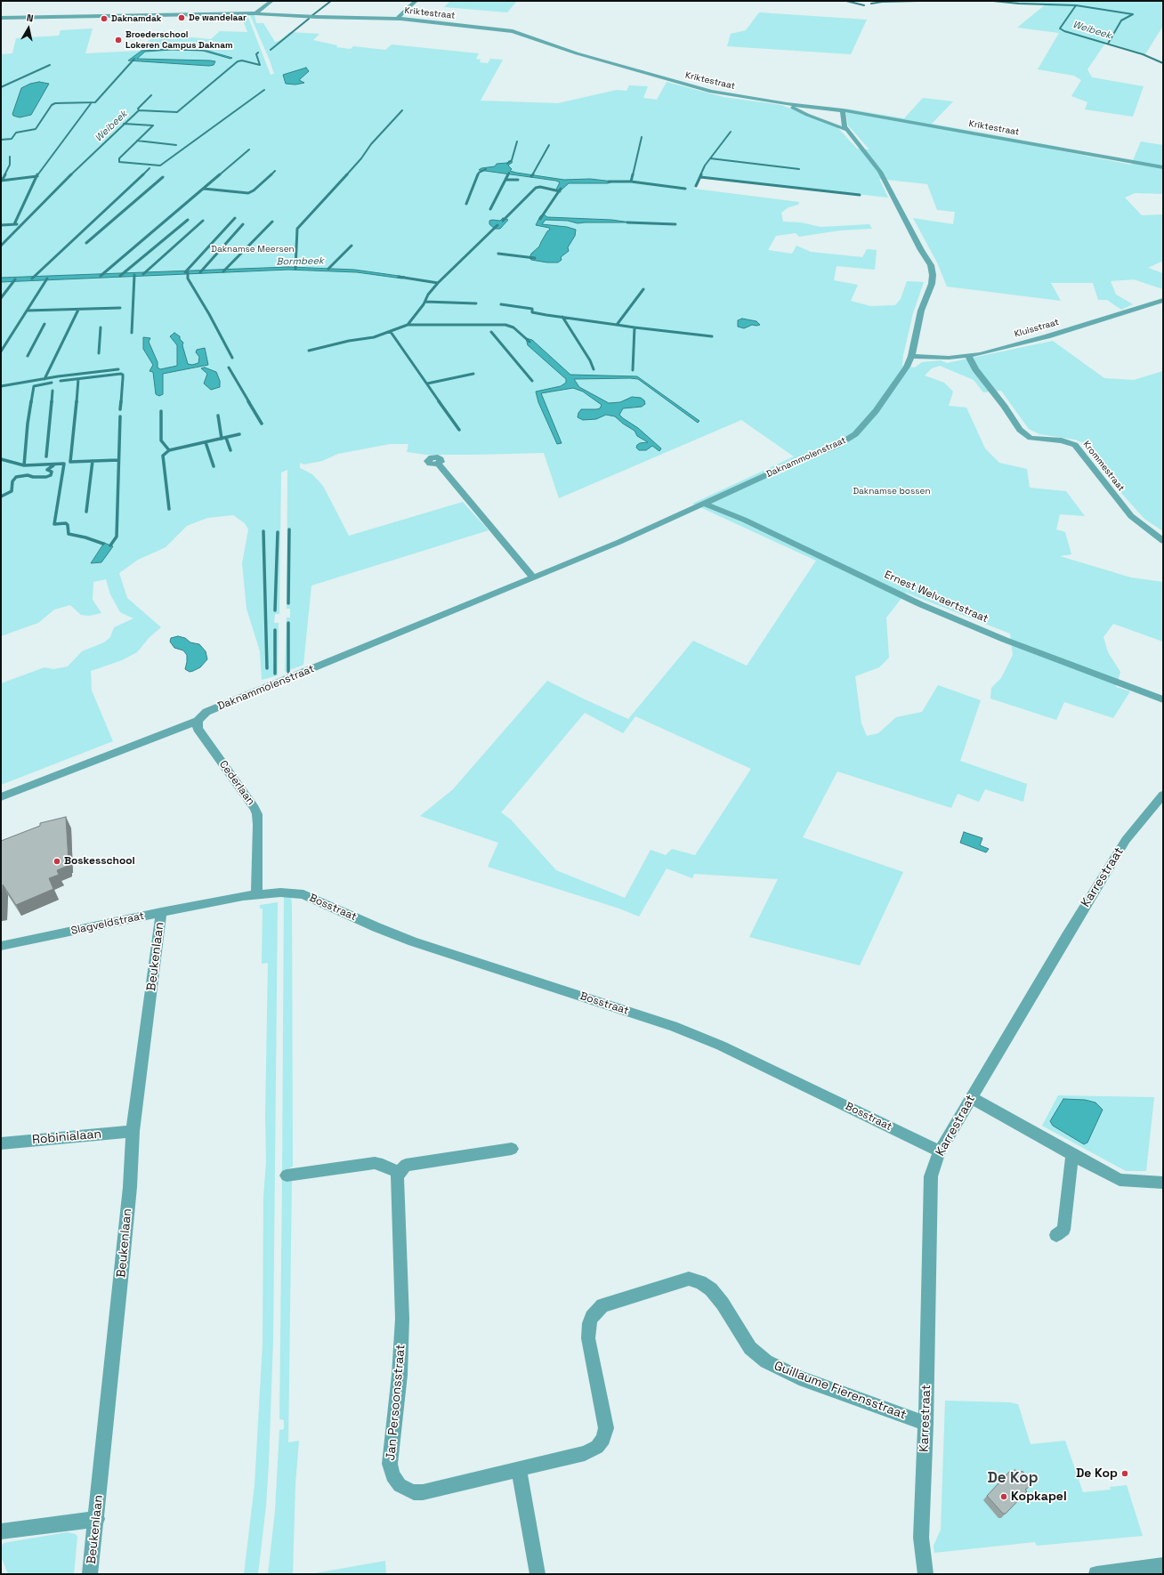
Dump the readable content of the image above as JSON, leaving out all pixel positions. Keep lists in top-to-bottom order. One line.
{"streets":{"street":["Kriktestraat","Kluisstraat","Daknammolenstraat","Krommestraat","Ernest Welvaertstraat","Cederlaan","Karrestraat","Bosstraat","Slagveldstraat","Beukenlaan","Robinialaan","Guillaume Fierensstraat","Jan Persoonsstraat"]},"crossings":[["Kriktestraat","Daknammolenstraat"],["Kluisstraat","Daknammolenstraat"],["Kluisstraat","Krommestraat"],["Daknammolenstraat","Ernest Welvaertstraat"],["Daknammolenstraat","Cederlaan"],["Cederlaan","Bosstraat"],["Cederlaan","Slagveldstraat"],["Karrestraat","Bosstraat"],["Karrestraat","Guillaume Fierensstraat"],["Bosstraat","Slagveldstraat"],["Slagveldstraat","Beukenlaan"],["Beukenlaan","Robinialaan"],["Guillaume Fierensstraat","Jan Persoonsstraat"]],"districts":["De Kop"],"water":["Weibeek","Bormbeek"],"parks":["Daknamse Meersen","Daknamse bossen"],"places":["De wandelaar","Daknamdak","Broederschool Lokeren Campus Daknam","Boskesschool","De Kop","Kopkapel"],"north":"top"}
